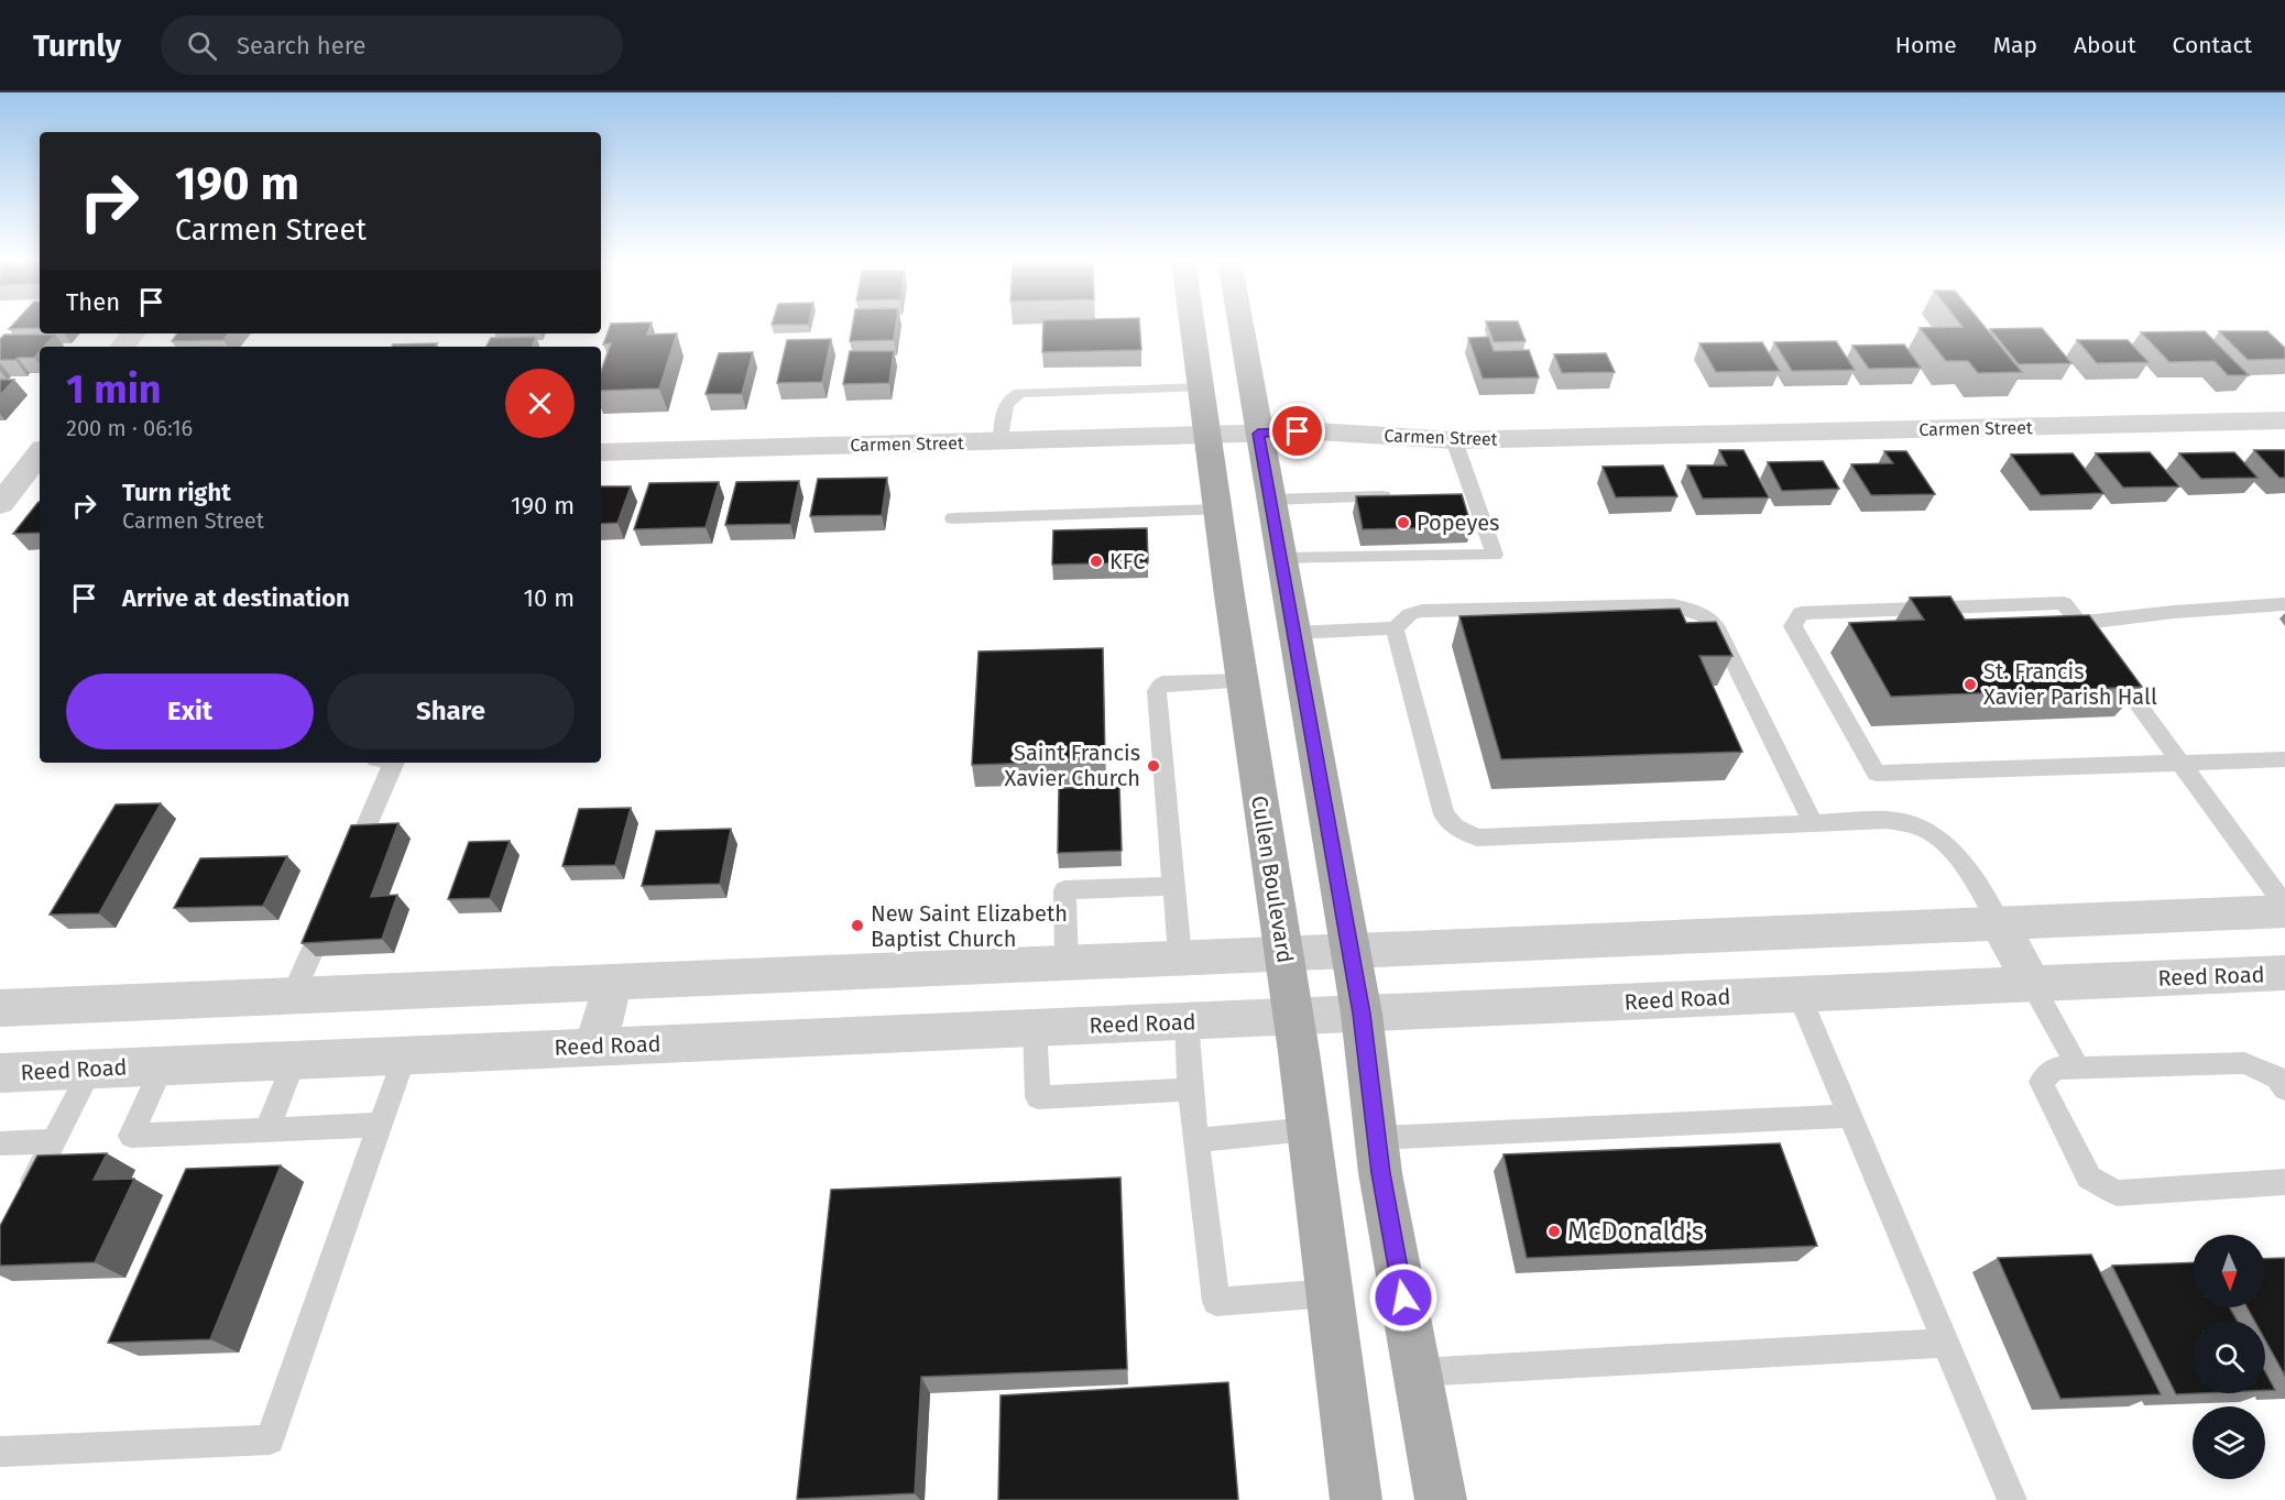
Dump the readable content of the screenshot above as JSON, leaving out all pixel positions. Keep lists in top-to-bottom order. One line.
{"streets":{"main road":["Cullen Boulevard"],"street":["Carmen Street","Reed Road"]},"crossings":[["Carmen Street","Cullen Boulevard"],["Cullen Boulevard","Reed Road"]],"places":["Popeyes","KFC","St. Francis Xavier Parish Hall","Saint Francis Xavier Church","New Saint Elizabeth Baptist Church","McDonald's"],"north":"bottom","page":{"header":"Turnly","search":"Search here","nav":["Home","Map","About","Contact"],"turn":["190 m","Carmen Street"],"then":"Then","heading":["1 min","200 m · 06:16"],"list":[{"name":"Turn right","note":"Carmen Street","value":"190 m"},{"name":"Arrive at destination","value":"10 m"}],"buttons":["Exit","Share"]}}
